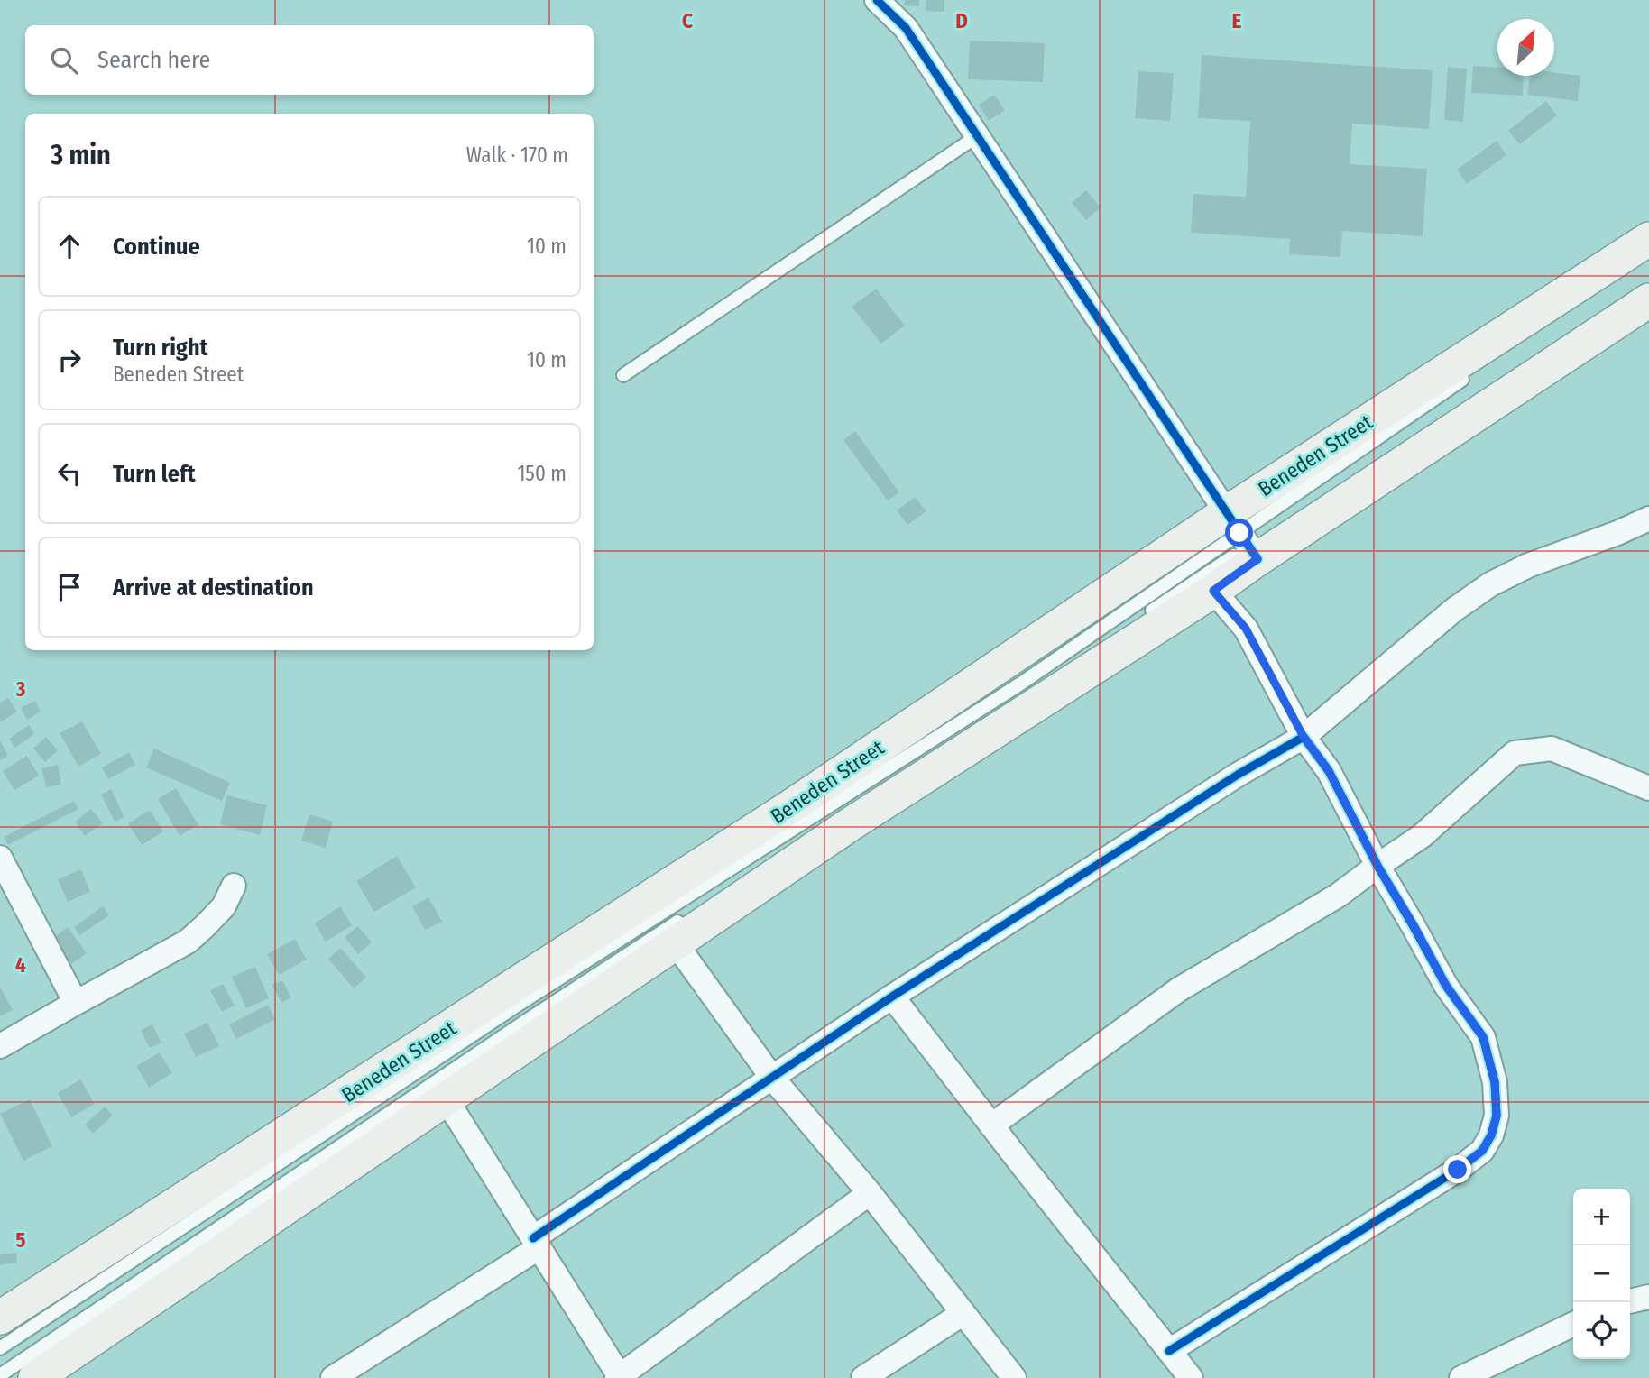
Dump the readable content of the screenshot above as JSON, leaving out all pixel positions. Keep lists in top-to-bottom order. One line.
{"streets":{"main road":["Beneden Street"]},"north":"top right","page":{"search":"Search here","heading":["3 min","Walk · 170 m"],"list":[["Continue","10 m"],["Turn right","Beneden Street","10 m"],["Turn left","150 m"],"Arrive at destination"],"map_buttons":["+","−"]},"grid":{"columns":["C","D","E"],"rows":["3","4","5"]}}
